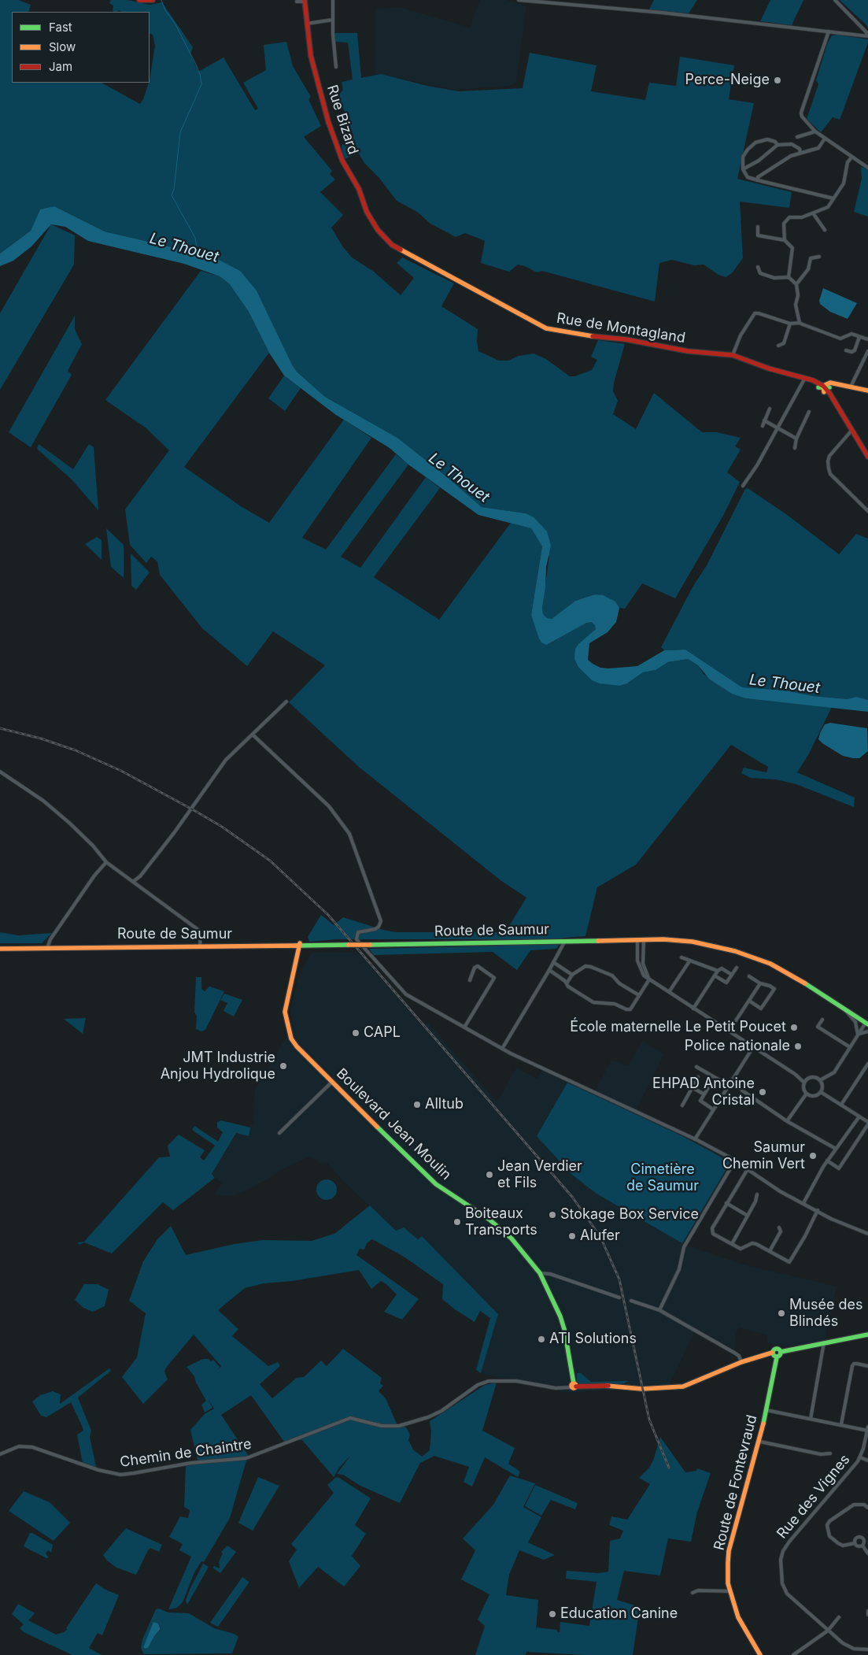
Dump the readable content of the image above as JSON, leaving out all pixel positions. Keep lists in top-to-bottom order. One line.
{"streets":{"street":["Rue Bizard","Rue de Montagland","Route de Saumur","Boulevard Jean Moulin","Chemin de Chaintre","Route de Fontevraud","Rue des Vignes"]},"crossings":[["Rue Bizard","Rue de Montagland"],["Route de Saumur","Boulevard Jean Moulin"],["Boulevard Jean Moulin","Chemin de Chaintre"]],"water":["Le Thouet"],"parks":["Cimetière de Saumur"],"places":["Perce-Neige","École maternelle Le Petit Poucet","CAPL","Police nationale","JMT Industrie Anjou Hydrolique","EHPAD Antoine Cristal","Alltub","Saumur Chemin Vert","Jean Verdier et Fils","Stokage Box Service","Boiteaux Transports","Alufer","Musée des Blindés","ATI Solutions","Education Canine"],"legend":["Fast","Slow","Jam"]}
